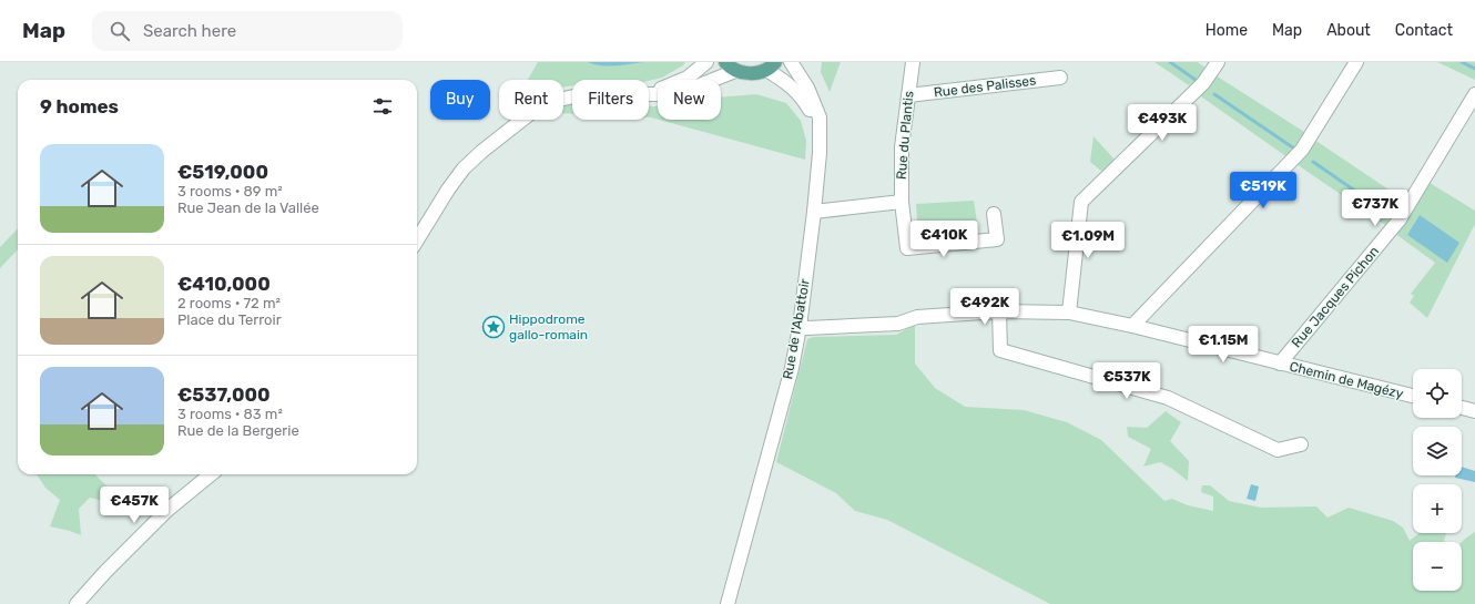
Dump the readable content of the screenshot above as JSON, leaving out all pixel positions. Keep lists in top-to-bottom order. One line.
{"streets":{"street":["Rue des Palisses","Rue du Plantis","Rue Jacques Pichon","Rue de l'Abattoir","Chemin de Magézy"]},"crossings":[["Rue des Palisses","Rue du Plantis"],["Rue Jacques Pichon","Chemin de Magézy"],["Rue de l'Abattoir","Chemin de Magézy"]],"places":{"place":["Hippodrome gallo-romain"]},"page":{"header":"Map","search":"Search here","nav":["Home","Map","About","Contact"],"chip":["Buy","Rent","Filters","New"],"heading":"9 homes","price":["€493K","€519K","€737K","€410K","€1.09M","€492K","€1.15M","€537K","€457K"],"list":[{"name":"€519,000","note":"3 rooms · 89 m² · Rue Jean de la Vallée"},{"name":"€410,000","note":"2 rooms · 72 m² · Place du Terroir"},{"name":"€537,000","note":"3 rooms · 83 m² · Rue de la Bergerie"}],"map_buttons":["+","−"]}}
